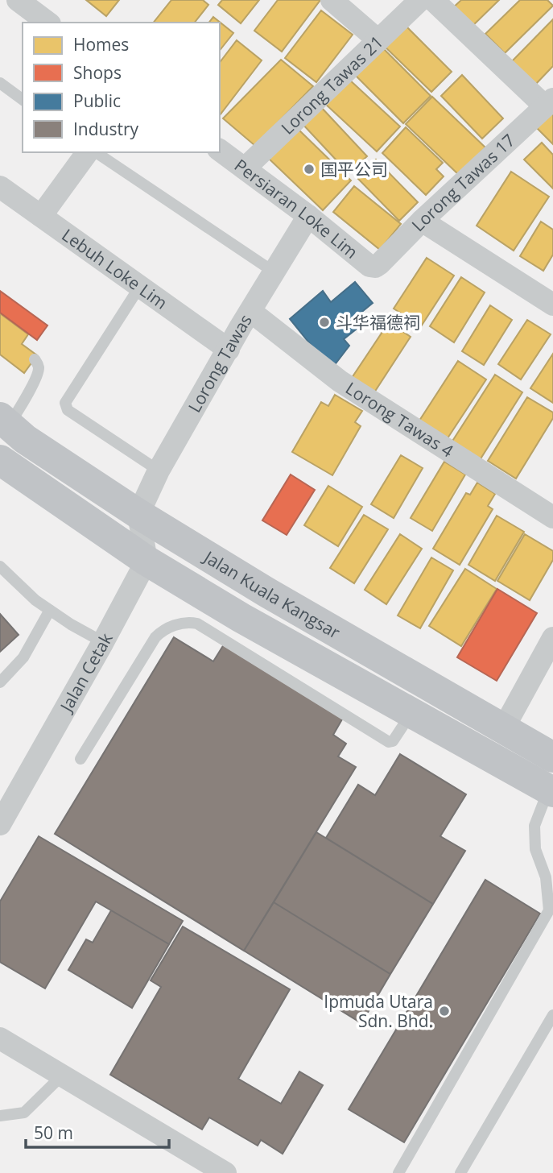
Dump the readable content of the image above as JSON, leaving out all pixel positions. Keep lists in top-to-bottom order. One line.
{"streets":{"highway":["Jalan Kuala Kangsar"],"street":["Lorong Tawas 21","Lorong Tawas 17","Persiaran Loke Lim","Lebuh Loke Lim","Lorong Tawas","Lorong Tawas 4","Jalan Cetak"]},"crossings":[["Lorong Tawas 21","Persiaran Loke Lim"],["Lorong Tawas 17","Persiaran Loke Lim"],["Persiaran Loke Lim","Lorong Tawas"],["Lebuh Loke Lim","Lorong Tawas"],["Lorong Tawas","Lorong Tawas 4"],["Lorong Tawas","Jalan Kuala Kangsar"],["Jalan Kuala Kangsar","Jalan Cetak"]],"places":["国平公司","斗华福德祠","Ipmuda Utara Sdn. Bhd."],"legend":["Homes","Shops","Public","Industry"],"scale_bar":"50 m"}
